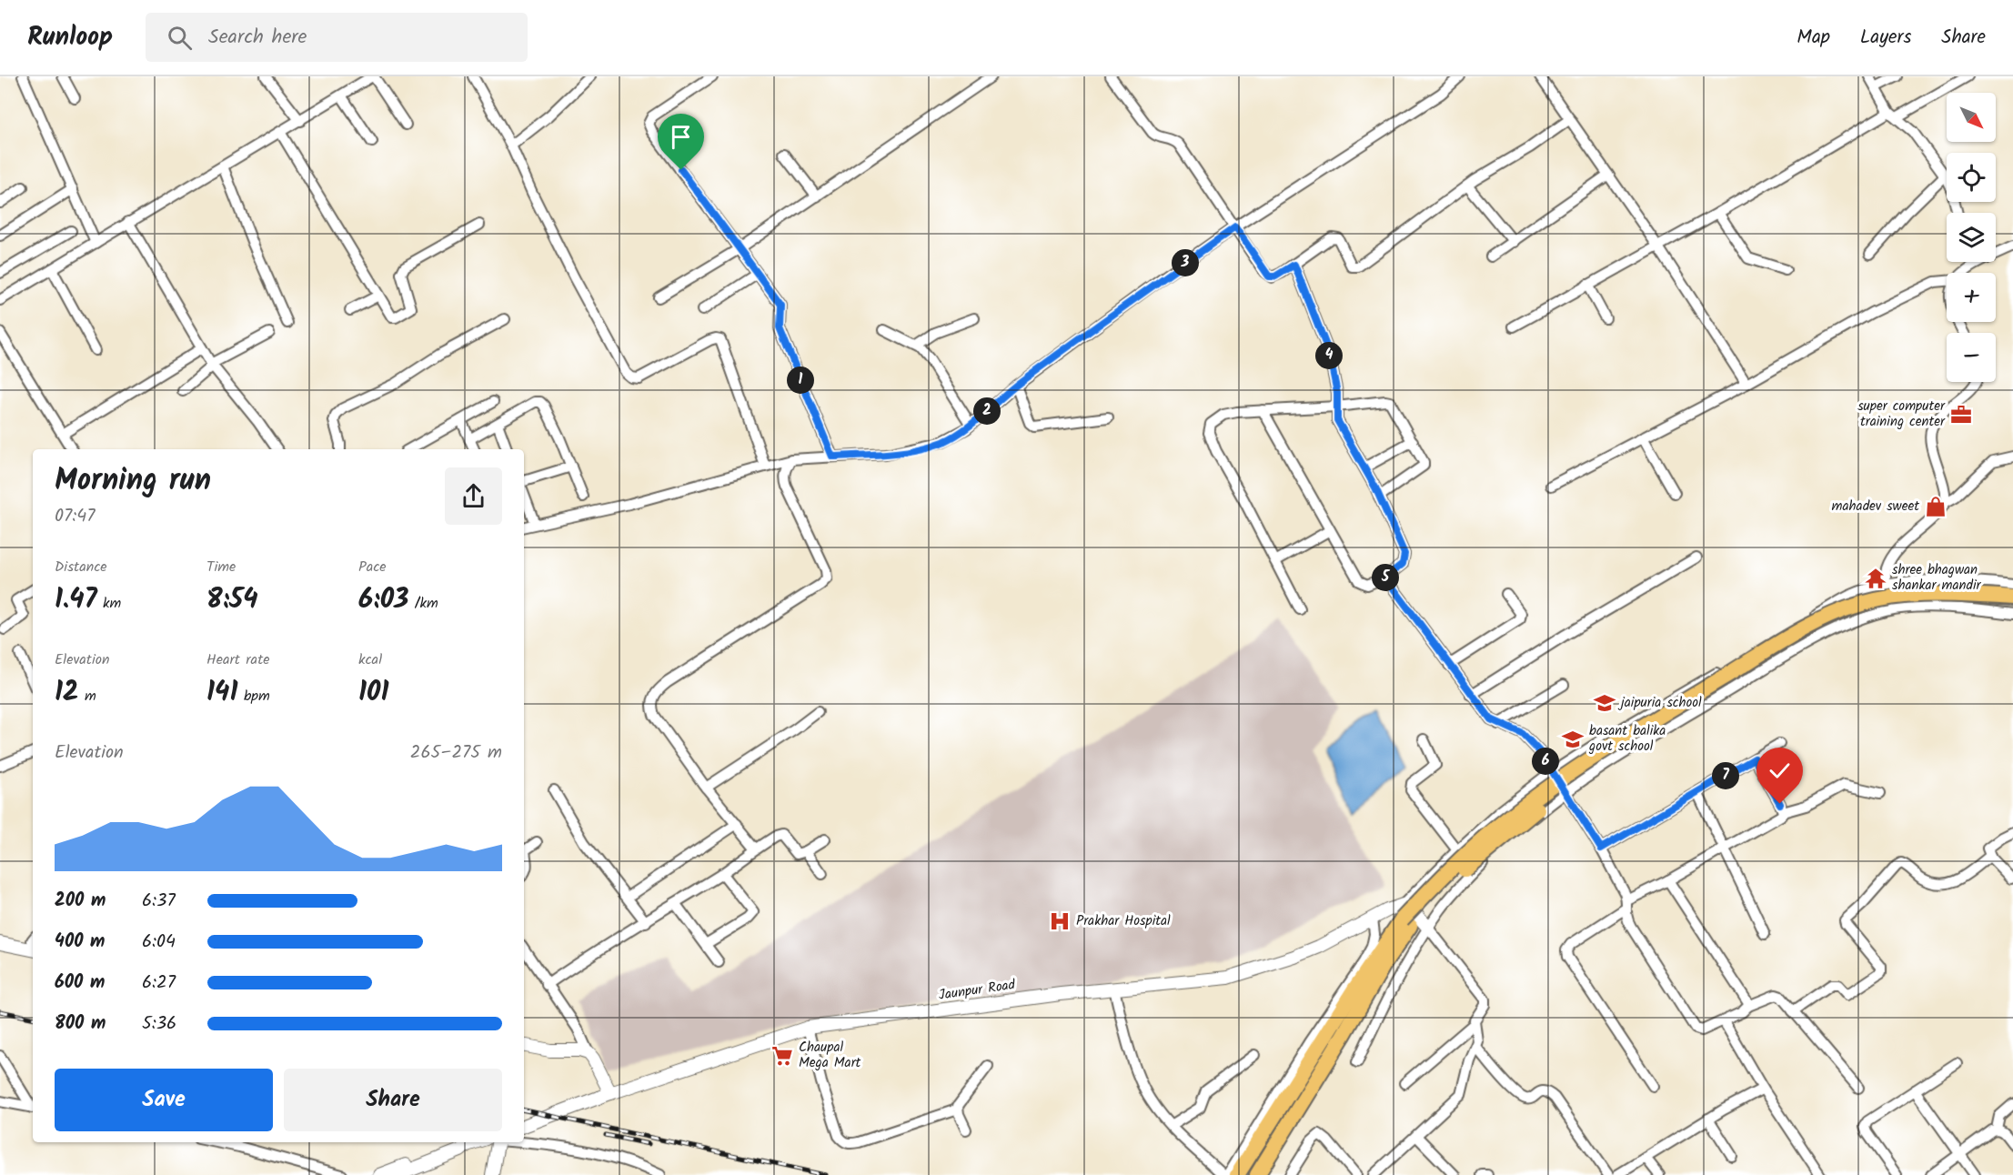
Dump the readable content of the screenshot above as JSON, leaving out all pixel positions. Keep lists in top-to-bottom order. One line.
{"streets":{"street":["Jaunpur Road"]},"places":{"office":["super computer training center"],"shop":["mahadev sweet"],"temple":["shree bhagwan shankar mandir"],"school or university":["jaipuria school","basant balika govt school"],"hospital":["Prakhar Hospital"],"supermarket":["Chaupal Mega Mart"]},"north":"bottom right","page":{"header":"Runloop","search":"Search here","nav":["Map","Layers","Share"],"map_buttons":["+","−"],"pins":["3","4","1","2","5","6","7"],"heading":["Morning run","07:47"],"stats":[["Distance","1.47 km"],["Time","8:54"],["Pace","6:03 /km"],["Elevation","12 m"],["Heart rate","141 bpm"],["kcal","101"]],"chart":["Elevation","265–275 m"],"list":[{"name":"200 m","note":"6:37"},{"name":"400 m","note":"6:04"},{"name":"600 m","note":"6:27"},{"name":"800 m","note":"5:36"}],"buttons":["Save","Share"]}}
